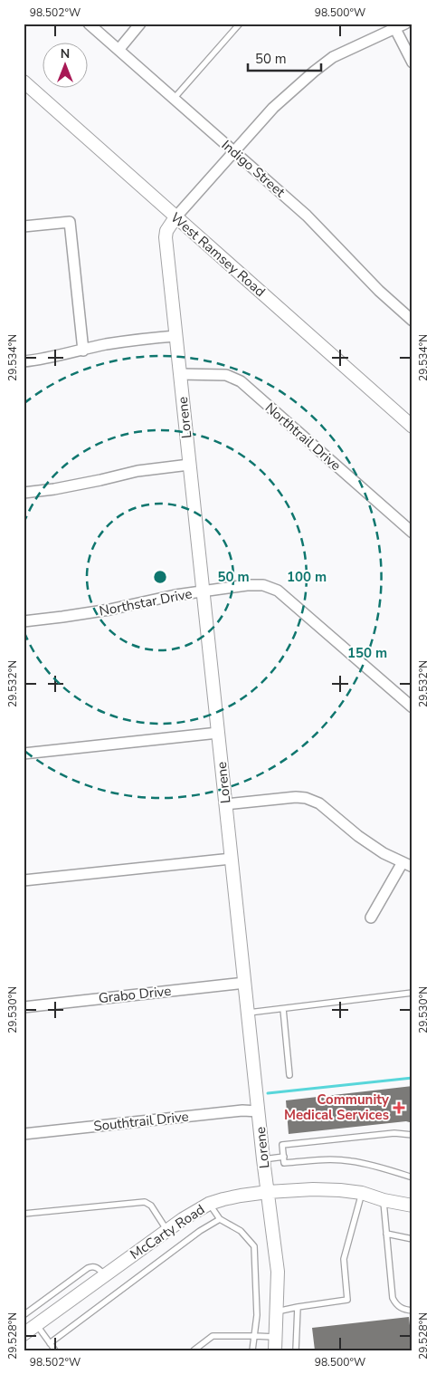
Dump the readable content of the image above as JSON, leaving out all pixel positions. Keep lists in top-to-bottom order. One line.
{"streets":{"street":["Indigo Street","West Ramsey Road","Lorene","Northtrail Drive","Northstar Drive","Grabo Drive","Southtrail Drive","McCarty Road"]},"crossings":[["West Ramsey Road","Lorene"],["Lorene","Northtrail Drive"],["Lorene","Northstar Drive"],["Lorene","Grabo Drive"],["Lorene","Southtrail Drive"],["Lorene","McCarty Road"]],"places":{"health":["Community Medical Services"]},"scale_bar":"50 m","north":"top","coordinates":["98.502°W","98.500°W","29.534°N","29.532°N","29.530°N","29.528°N"],"rings":["50 m","100 m","150 m"]}
